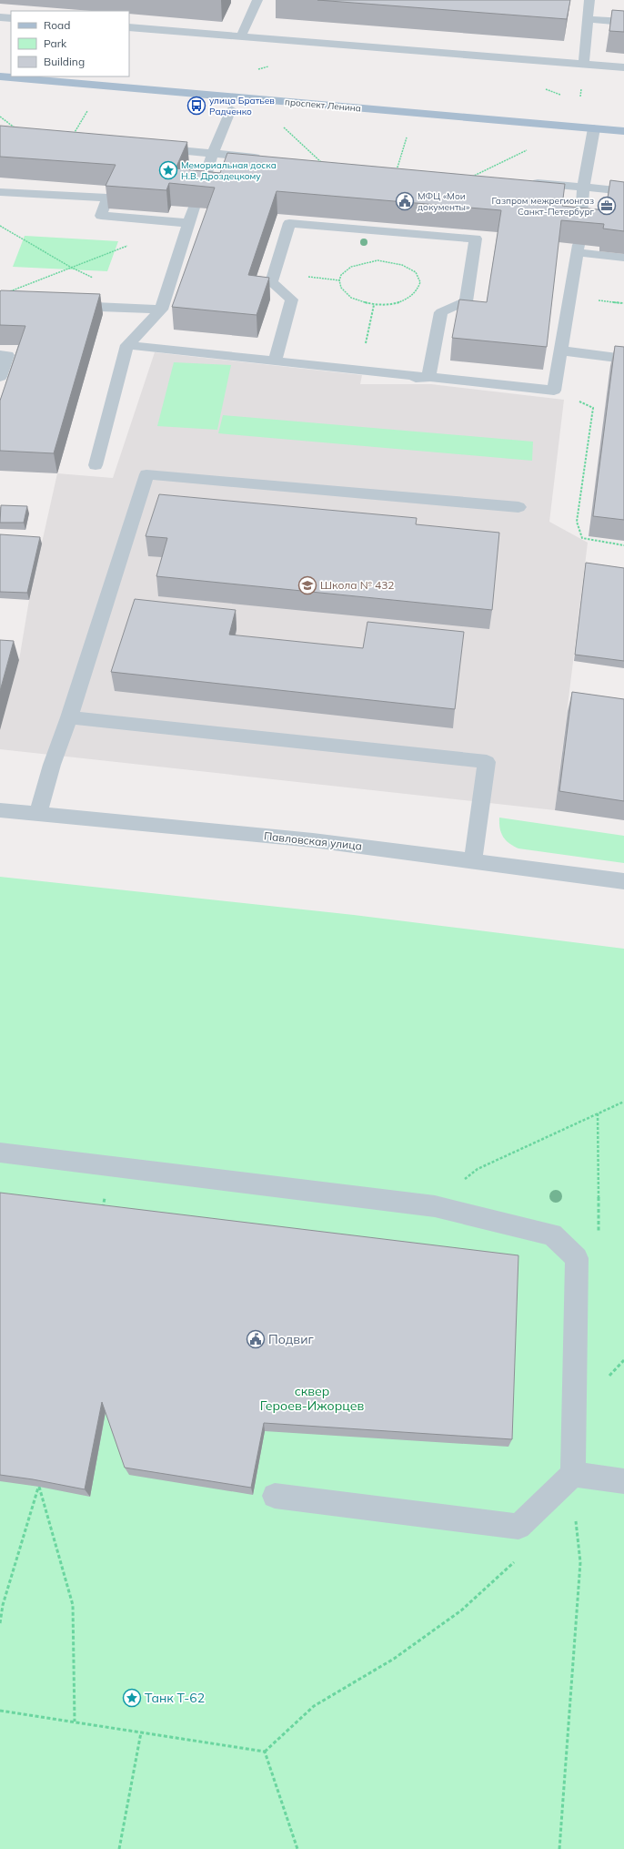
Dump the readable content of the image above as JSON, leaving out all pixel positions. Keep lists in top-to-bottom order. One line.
{"streets":{"main road":["проспект Ленина"],"street":["Павловская улица"]},"parks":["сквер Героев-Ижорцев"],"places":{"bus stop":["улица Братьев Радченко"],"place":["Мемориальная доска Н.В. Дроздецкому","Танк Т-62"],"public building":["МФЦ «Мои документы»","Подвиг"],"office":["Газпром межрегионгаз Санкт-Петербург"],"school or university":["Школа № 432"]},"legend":["Road","Park","Building"]}
